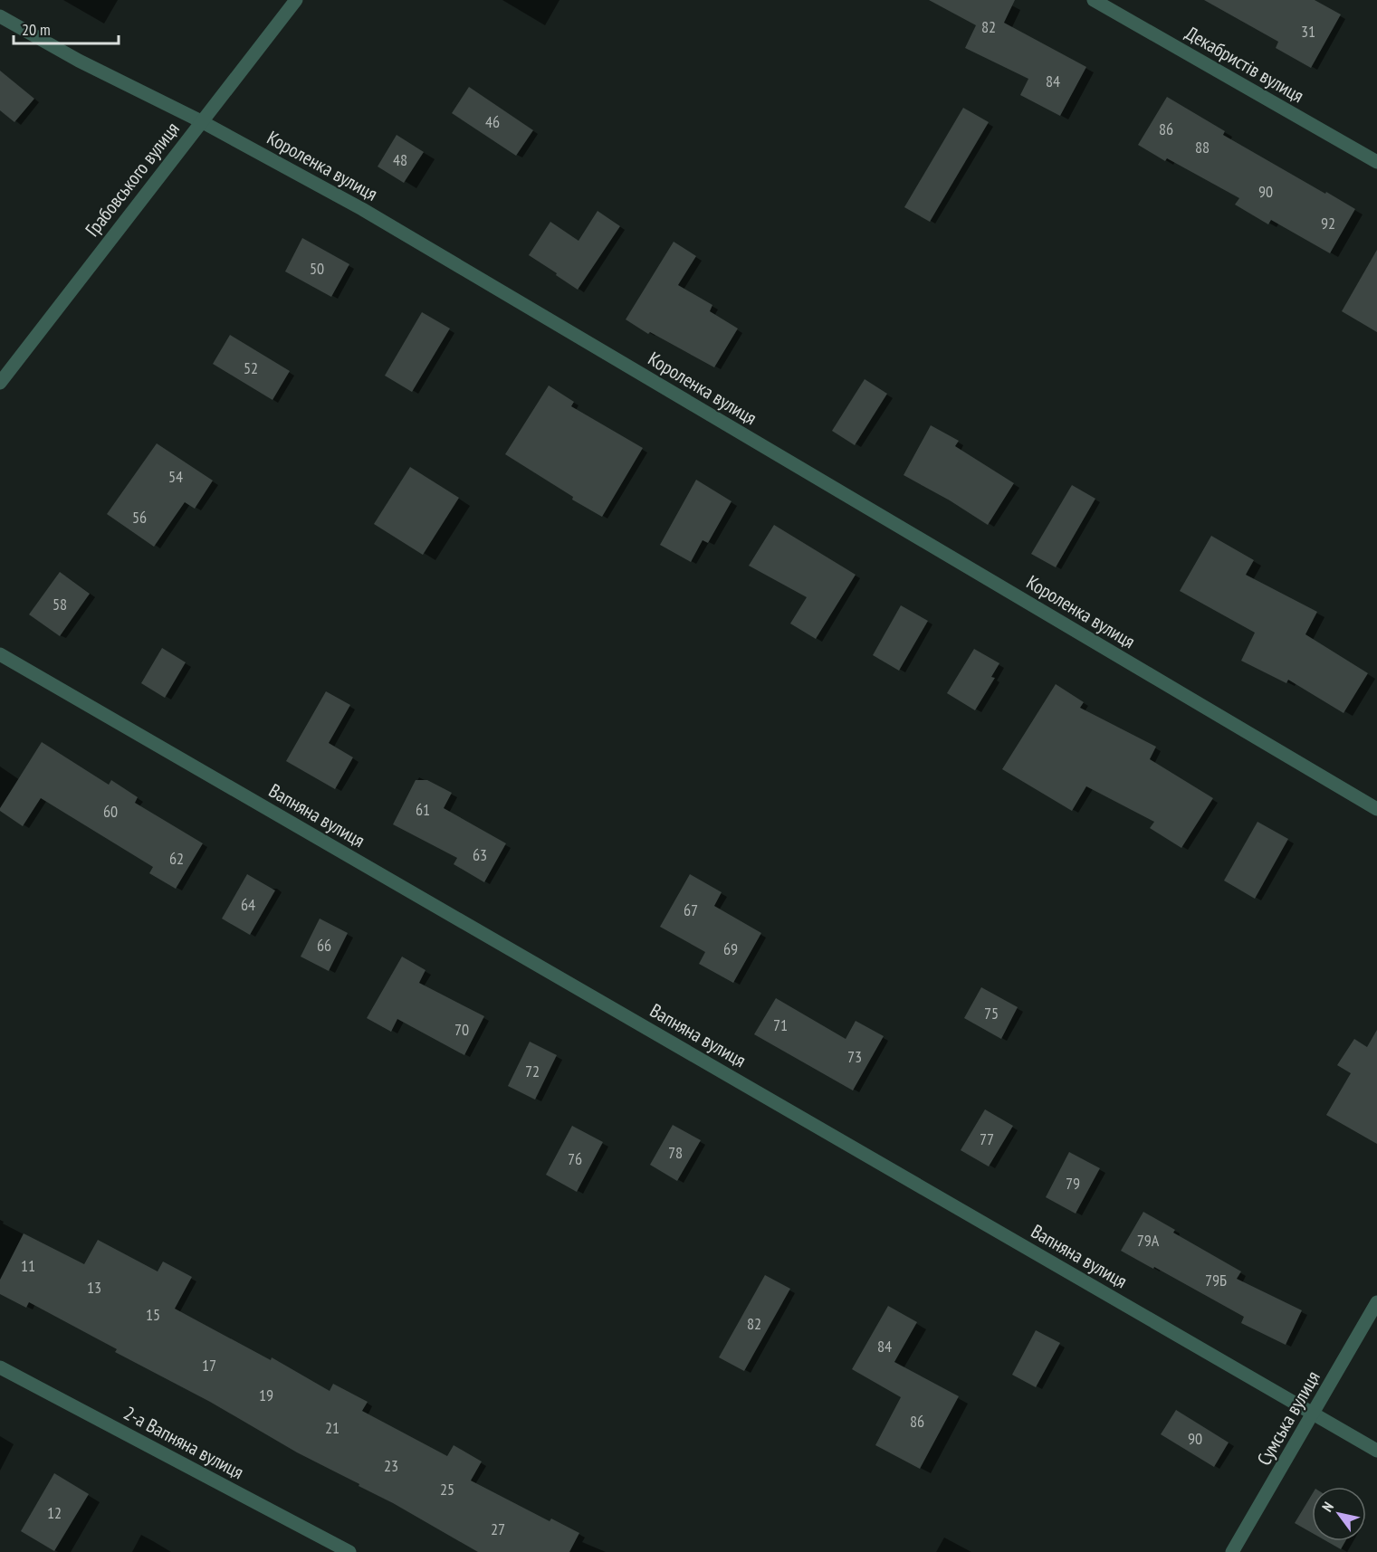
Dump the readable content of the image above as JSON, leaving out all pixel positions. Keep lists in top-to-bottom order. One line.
{"streets":{"street":["Декабристів вулиця","Короленка вулиця","Грабовського вулиця","Вапняна вулиця","Сумська вулиця","2-а Вапняна вулиця"]},"crossings":[["Короленка вулиця","Грабовського вулиця"],["Вапняна вулиця","Сумська вулиця"]],"house_numbers":["82","31","84","46","86","88","48","90","92","50","52","54","56","58","61","60","63","62","64","67","66","69","75","71","70","73","72","77","78","76","79","79А","11","79Б","13","15","82","84","17","19","86","21","90","23","25","12","27"],"scale_bar":"20 m","north":"top left"}
